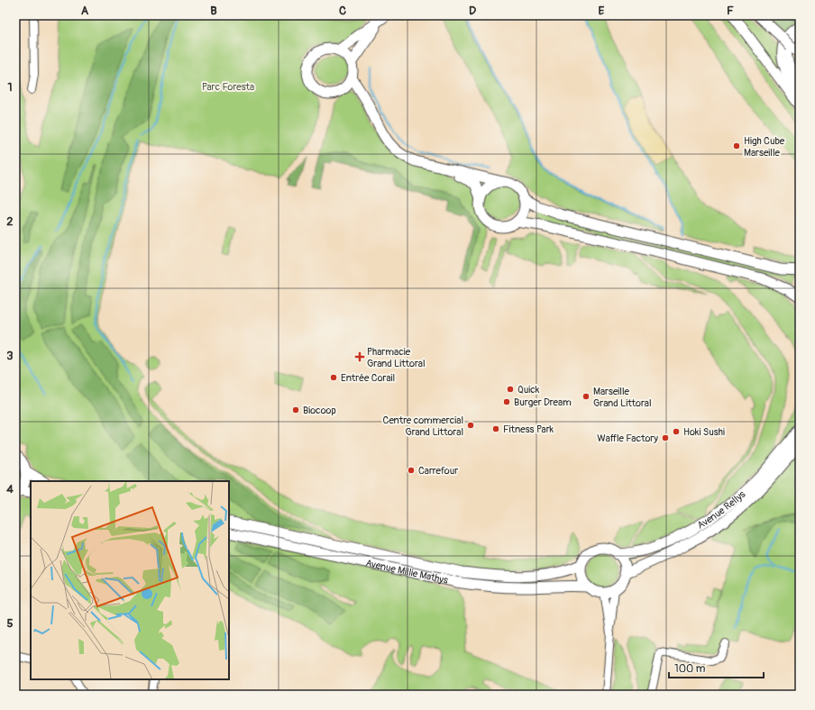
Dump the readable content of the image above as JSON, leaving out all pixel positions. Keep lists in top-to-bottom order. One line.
{"streets":{"street":["Avenue Rellys","Avenue Millie Mathys"]},"crossings":[["Avenue Rellys","Avenue Millie Mathys"]],"parks":["Parc Foresta"],"places":{"other":["High Cube Marseille","Entrée Corail","Quick","Marseille Grand Littoral","Burger Dream","Biocoop","Centre commercial Grand Littoral","Fitness Park","Hoki Sushi","Waffle Factory","Carrefour"],"health":["Pharmacie Grand Littoral"]},"scale_bar":"100 m","grid":{"columns":["A","B","C","D","E","F"],"rows":["1","2","3","4","5"]}}
